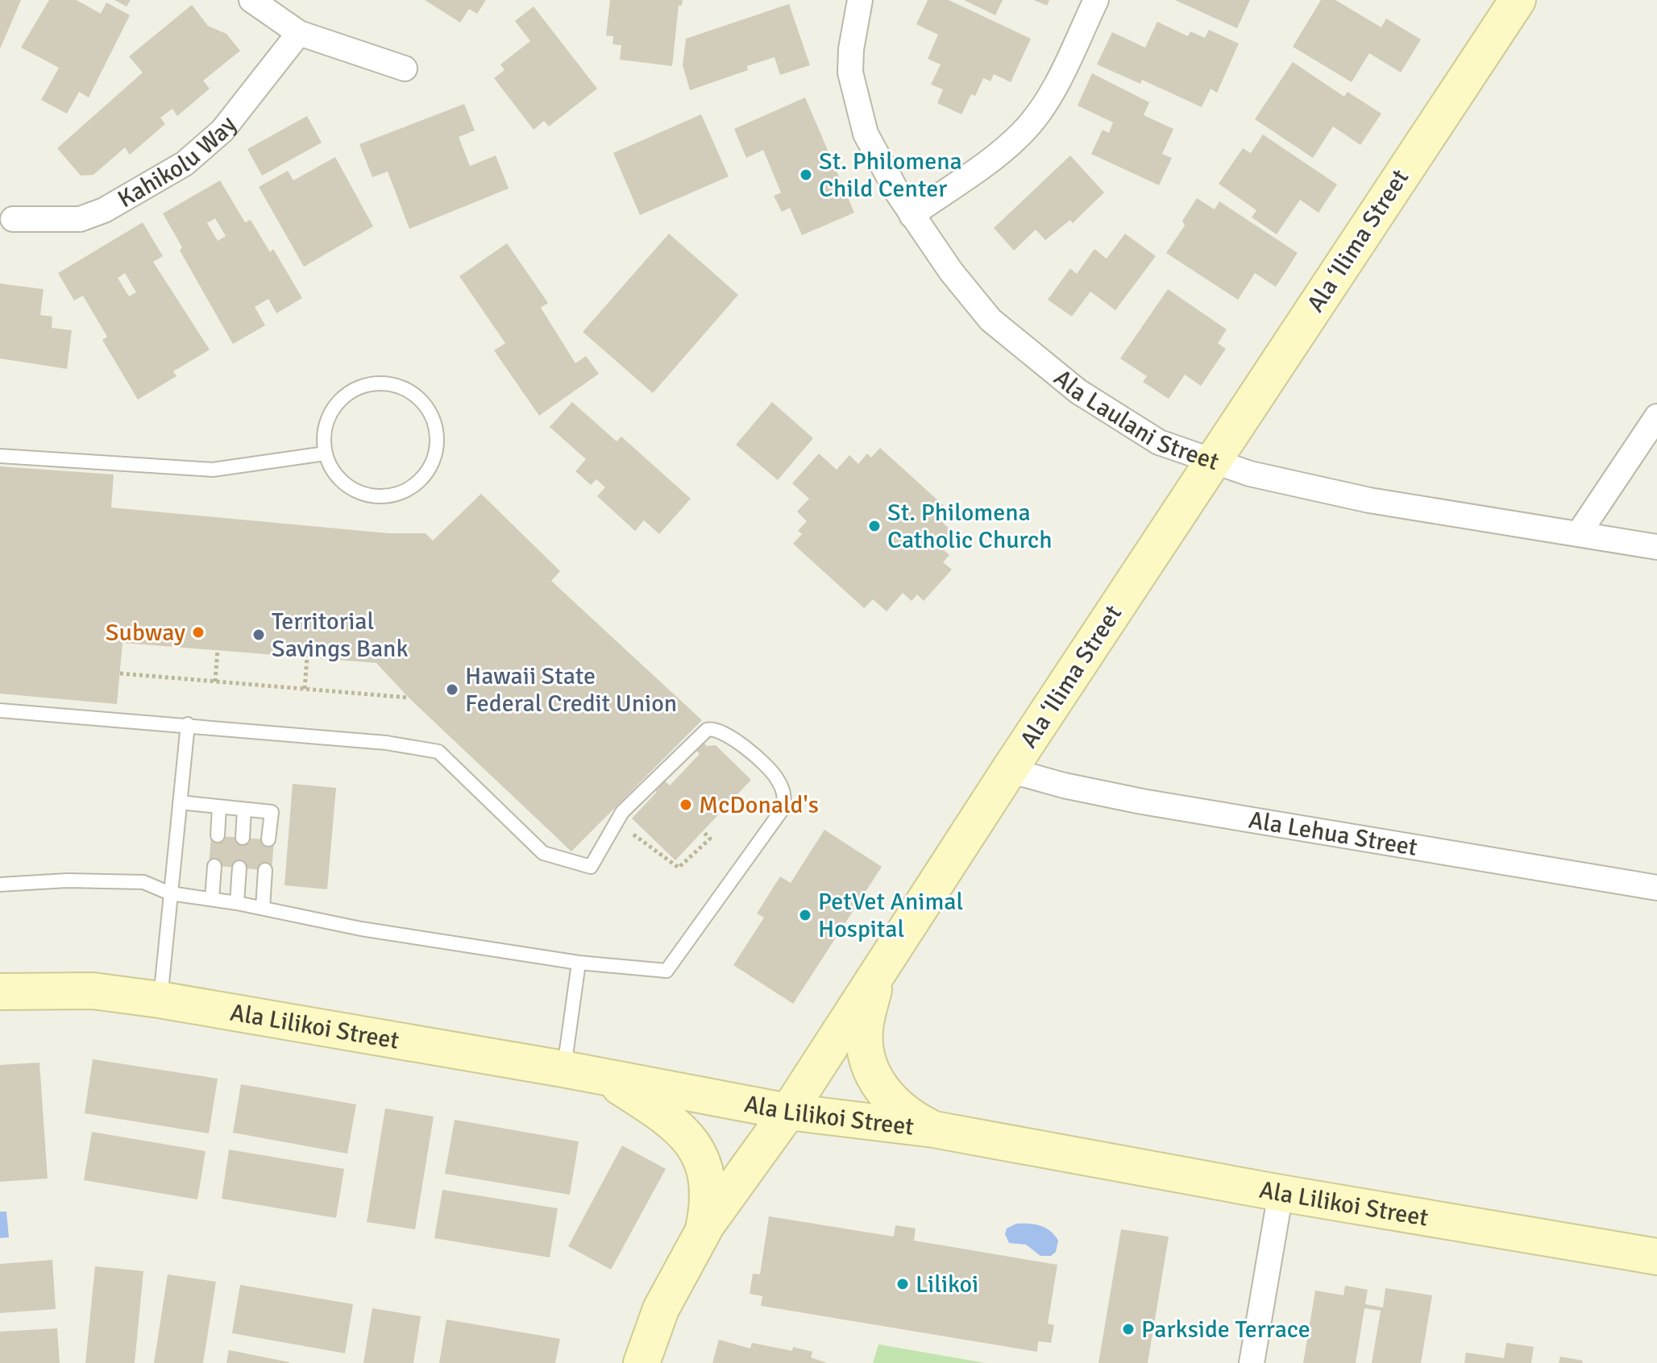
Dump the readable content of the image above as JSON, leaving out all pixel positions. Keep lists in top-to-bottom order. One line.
{"streets":{"street":["Kahikolu Way","Ala ʻIlima Street","Ala Laulani Street","Ala Lehua Street","Ala Lilikoi Street"]},"crossings":[["Ala ʻIlima Street","Ala Laulani Street"],["Ala ʻIlima Street","Ala Lehua Street"],["Ala ʻIlima Street","Ala Lilikoi Street"]],"places":["St. Philomena Child Center","St. Philomena Catholic Church","Subway","Territorial Savings Bank","Hawaii State Federal Credit Union","McDonald's","PetVet Animal Hospital","Lilikoi","Parkside Terrace"]}
